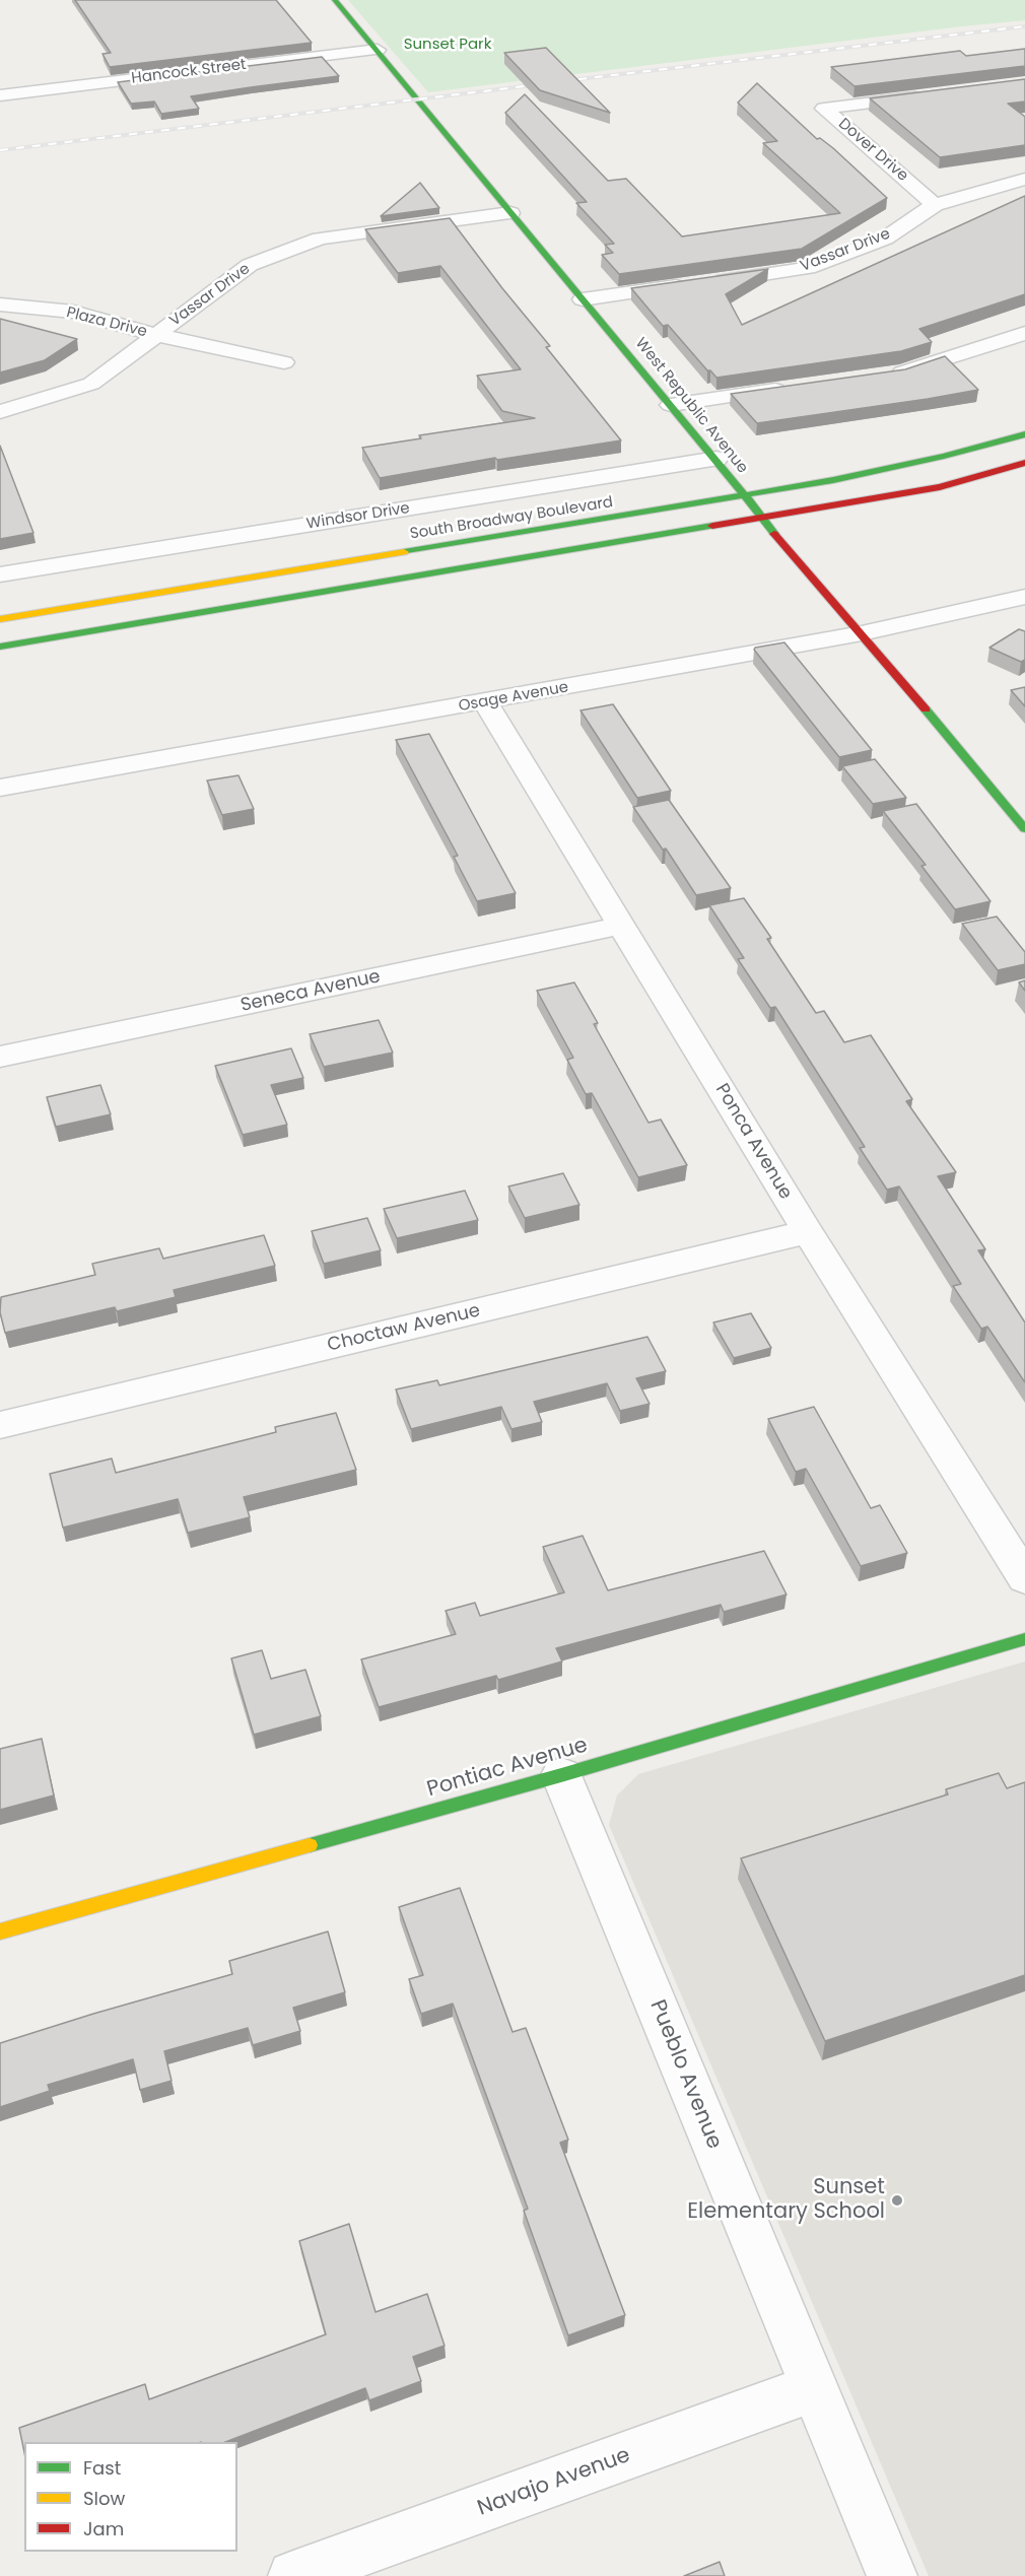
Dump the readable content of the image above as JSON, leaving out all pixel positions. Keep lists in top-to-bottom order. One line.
{"streets":{"street":["Hancock Street","Dover Drive","Vassar Drive","Plaza Drive","West Republic Avenue","Windsor Drive","South Broadway Boulevard","Osage Avenue","Seneca Avenue","Ponca Avenue","Choctaw Avenue","Pontiac Avenue","Pueblo Avenue","Navajo Avenue"]},"crossings":[["Hancock Street","West Republic Avenue"],["Dover Drive","Vassar Drive"],["Vassar Drive","Plaza Drive"],["Vassar Drive","West Republic Avenue"],["West Republic Avenue","Windsor Drive"],["West Republic Avenue","South Broadway Boulevard"],["West Republic Avenue","Osage Avenue"],["Osage Avenue","Ponca Avenue"],["Seneca Avenue","Ponca Avenue"],["Ponca Avenue","Choctaw Avenue"],["Pontiac Avenue","Pueblo Avenue"],["Pueblo Avenue","Navajo Avenue"]],"parks":["Sunset Park"],"places":["Sunset Elementary School"],"legend":["Fast","Slow","Jam"]}
